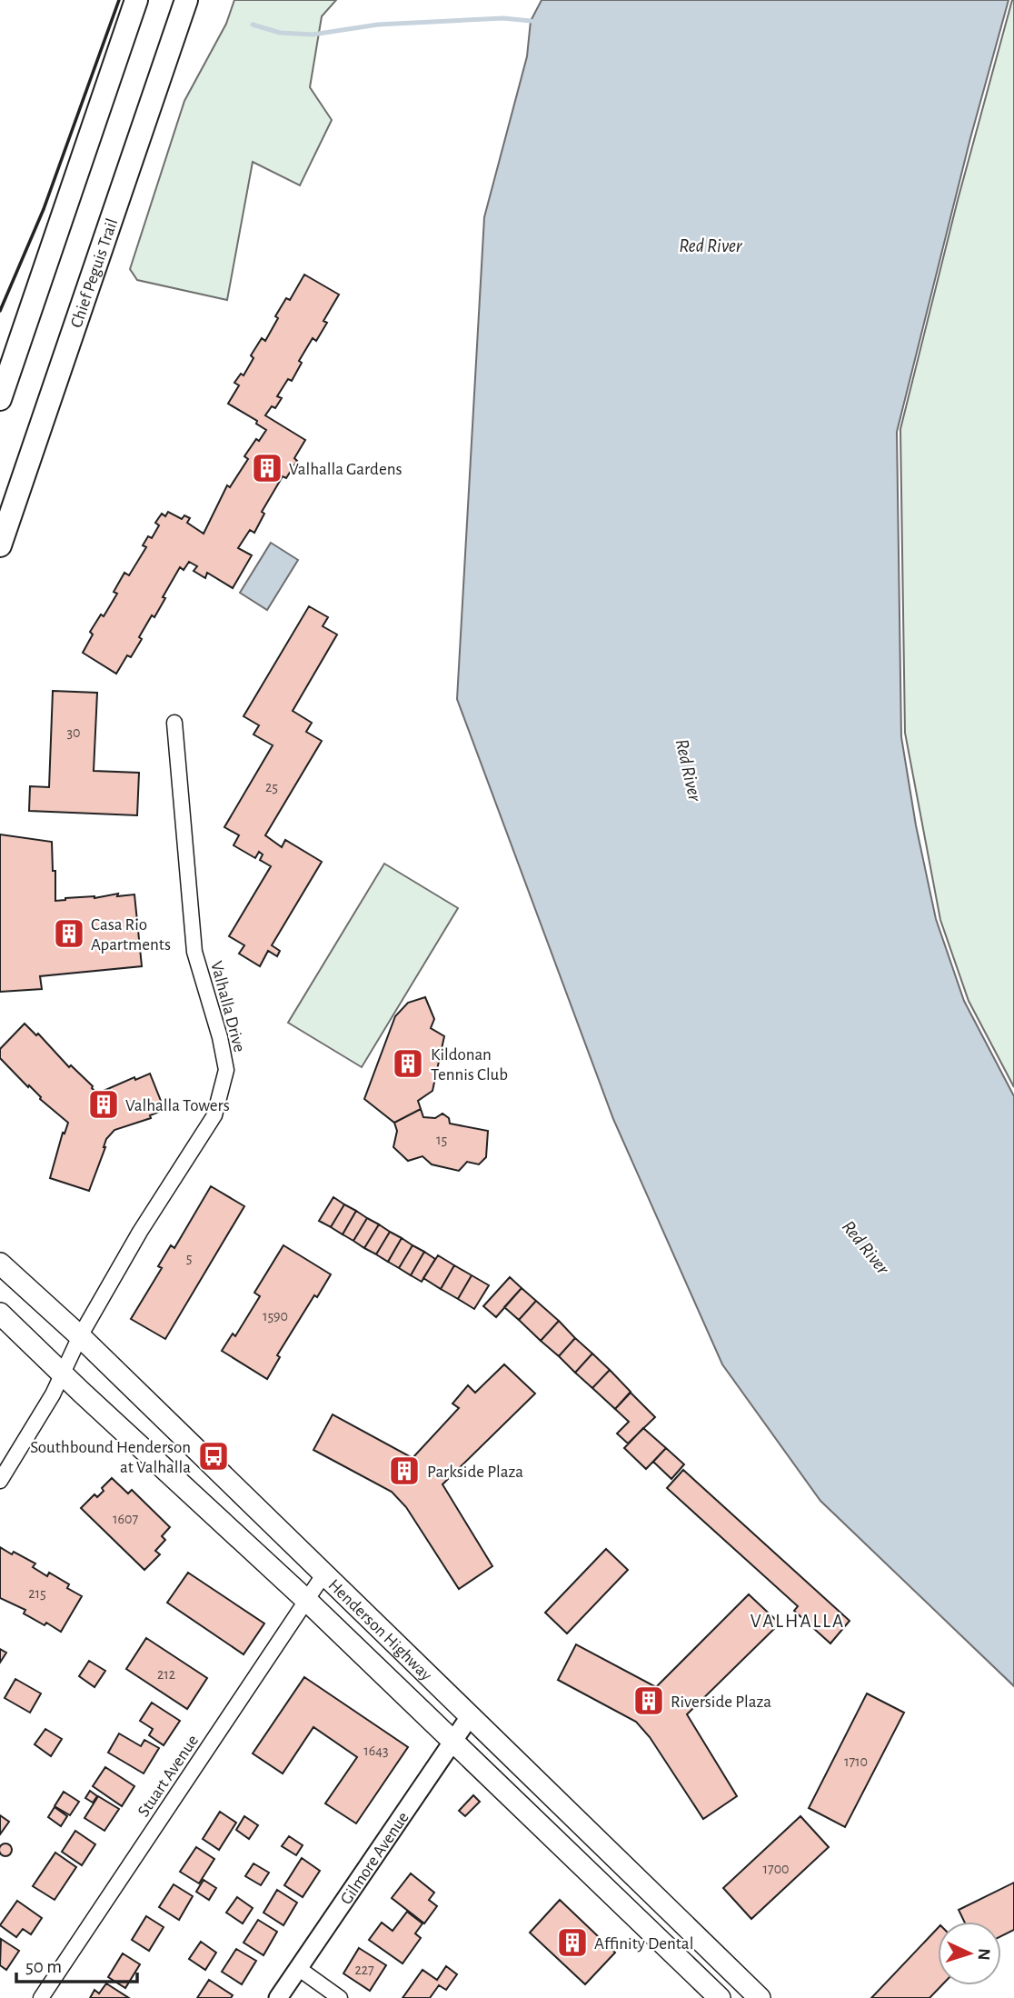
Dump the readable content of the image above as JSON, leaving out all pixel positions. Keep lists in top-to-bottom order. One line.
{"streets":{"main road":["Chief Peguis Trail","Henderson Highway"],"street":["Valhalla Drive","Stuart Avenue","Gilmore Avenue"]},"crossings":[["Valhalla Drive","Henderson Highway"],["Henderson Highway","Stuart Avenue"],["Henderson Highway","Gilmore Avenue"]],"districts":["VALHALLA"],"water":["Red River"],"places":{"building":["Valhalla Gardens","Casa Rio Apartments","Kildonan Tennis Club","Valhalla Towers","Parkside Plaza","Riverside Plaza","Affinity Dental"],"bus stop":["Southbound Henderson at Valhalla"]},"house_numbers":["30","25","15","5","1590","1607","215","212","1643","1710","1700","227"],"scale_bar":"50 m","north":"right"}
